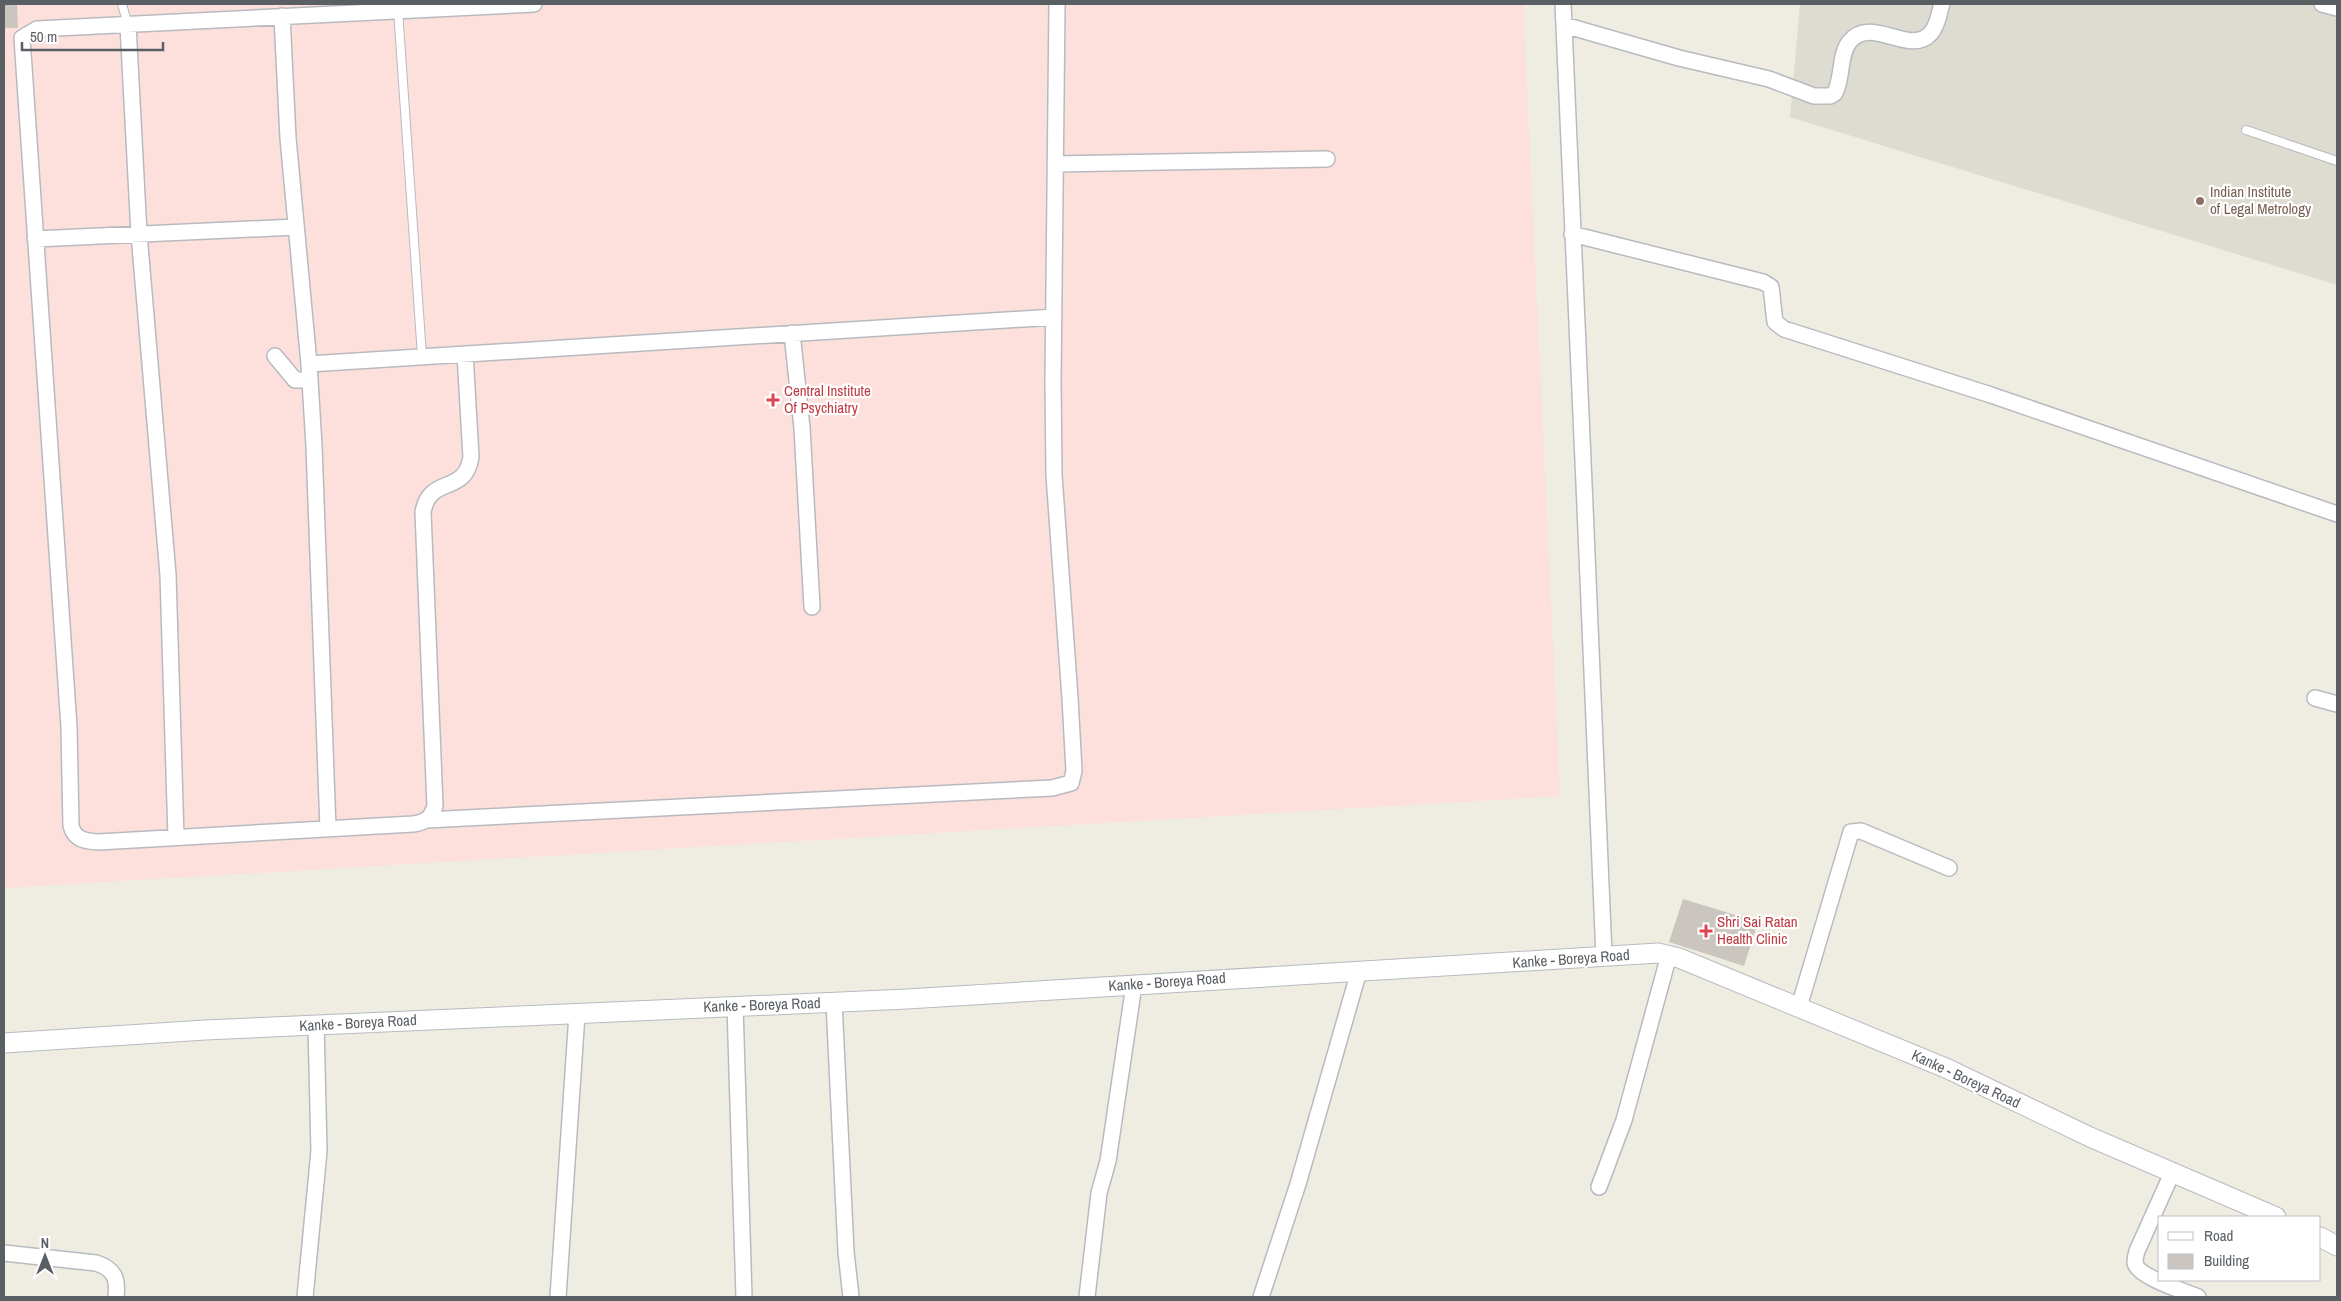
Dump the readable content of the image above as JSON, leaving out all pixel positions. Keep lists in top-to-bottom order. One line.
{"streets":{"street":["Kanke - Boreya Road"]},"places":{"other":["Indian Institute of Legal Metrology"],"health":["Central Institute Of Psychiatry","Shri Sai Ratan Health Clinic"]},"legend":["Road","Building"],"scale_bar":"50 m","north":"top"}
